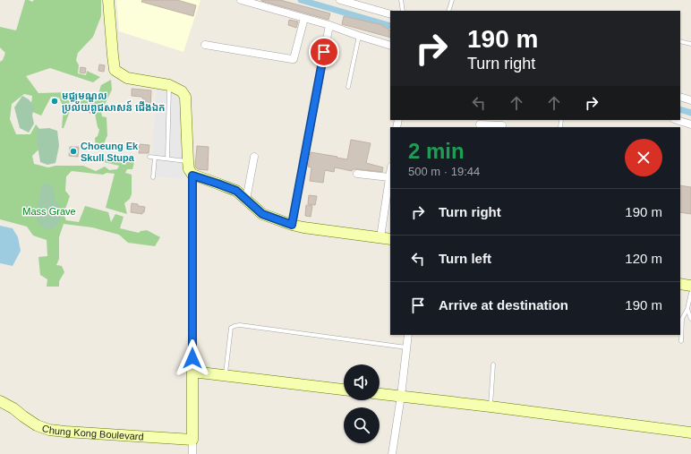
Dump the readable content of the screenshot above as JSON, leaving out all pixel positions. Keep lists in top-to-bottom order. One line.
{"streets":{"main road":["Chung Kong Boulevard"]},"parks":["Mass Grave"],"places":["មជ្ឈមណ្ឌល ប្រល័យពូជសាសន៍ ជើងឯក","Choeung Ek Skull Stupa"],"page":{"turn":["190 m","Turn right"],"heading":["2 min","500 m · 19:44"],"list":[{"name":"Turn right","value":"190 m"},{"name":"Turn left","value":"120 m"},{"name":"Arrive at destination","value":"190 m"}]}}
